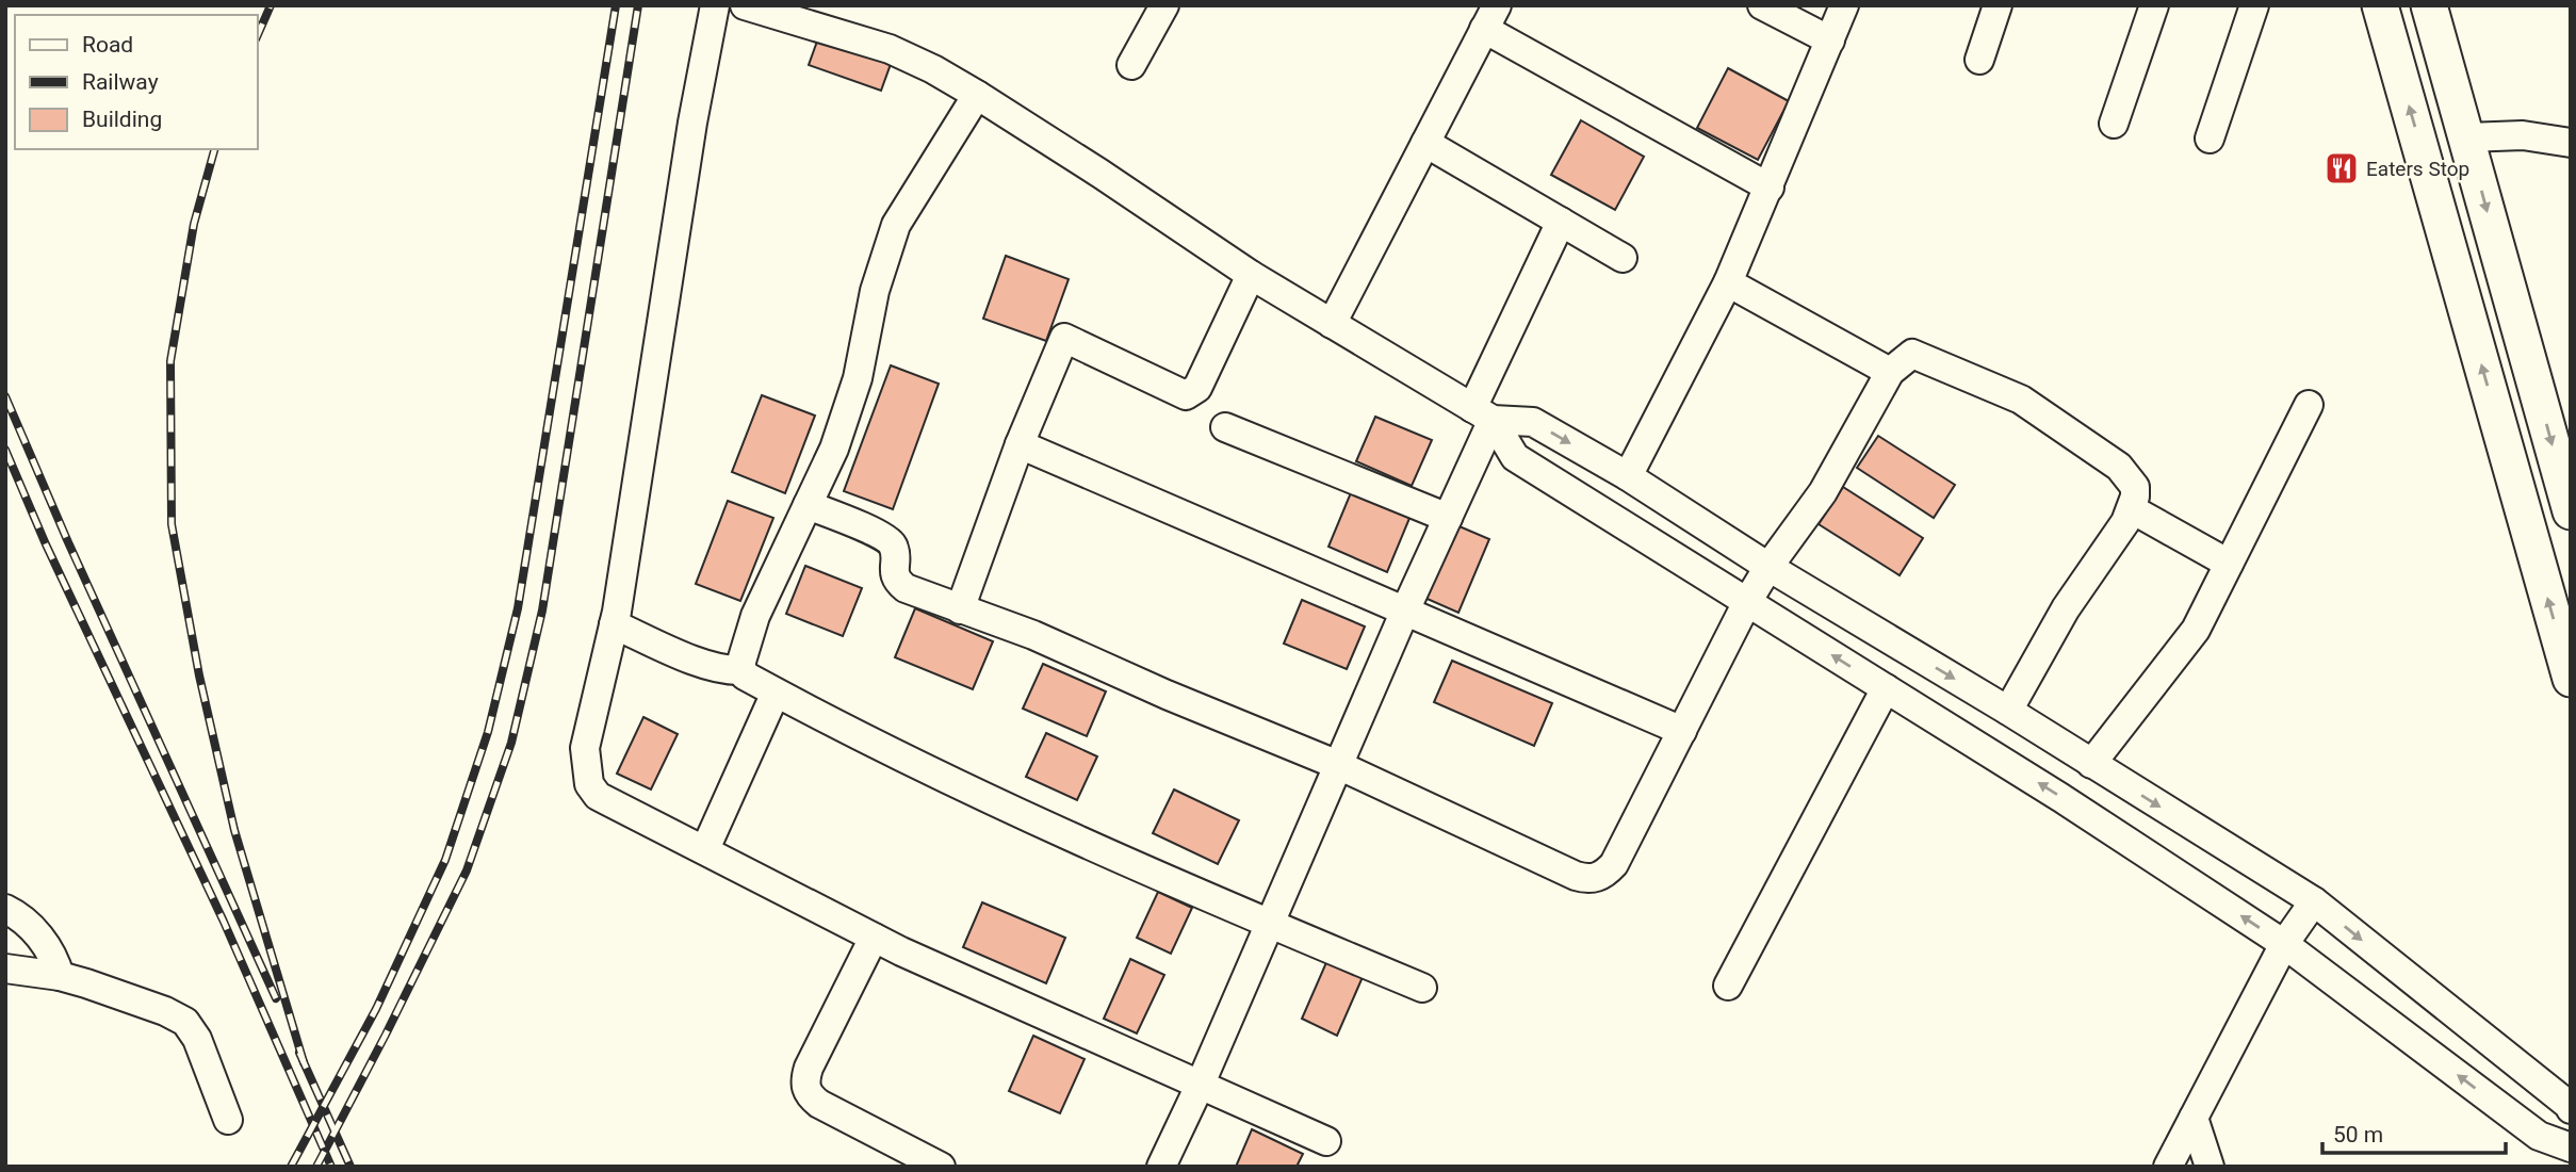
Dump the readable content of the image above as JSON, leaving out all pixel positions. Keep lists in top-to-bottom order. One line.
{"places":{"restaurant":["Eaters Stop"]},"legend":["Road","Railway","Building"],"scale_bar":"50 m"}
